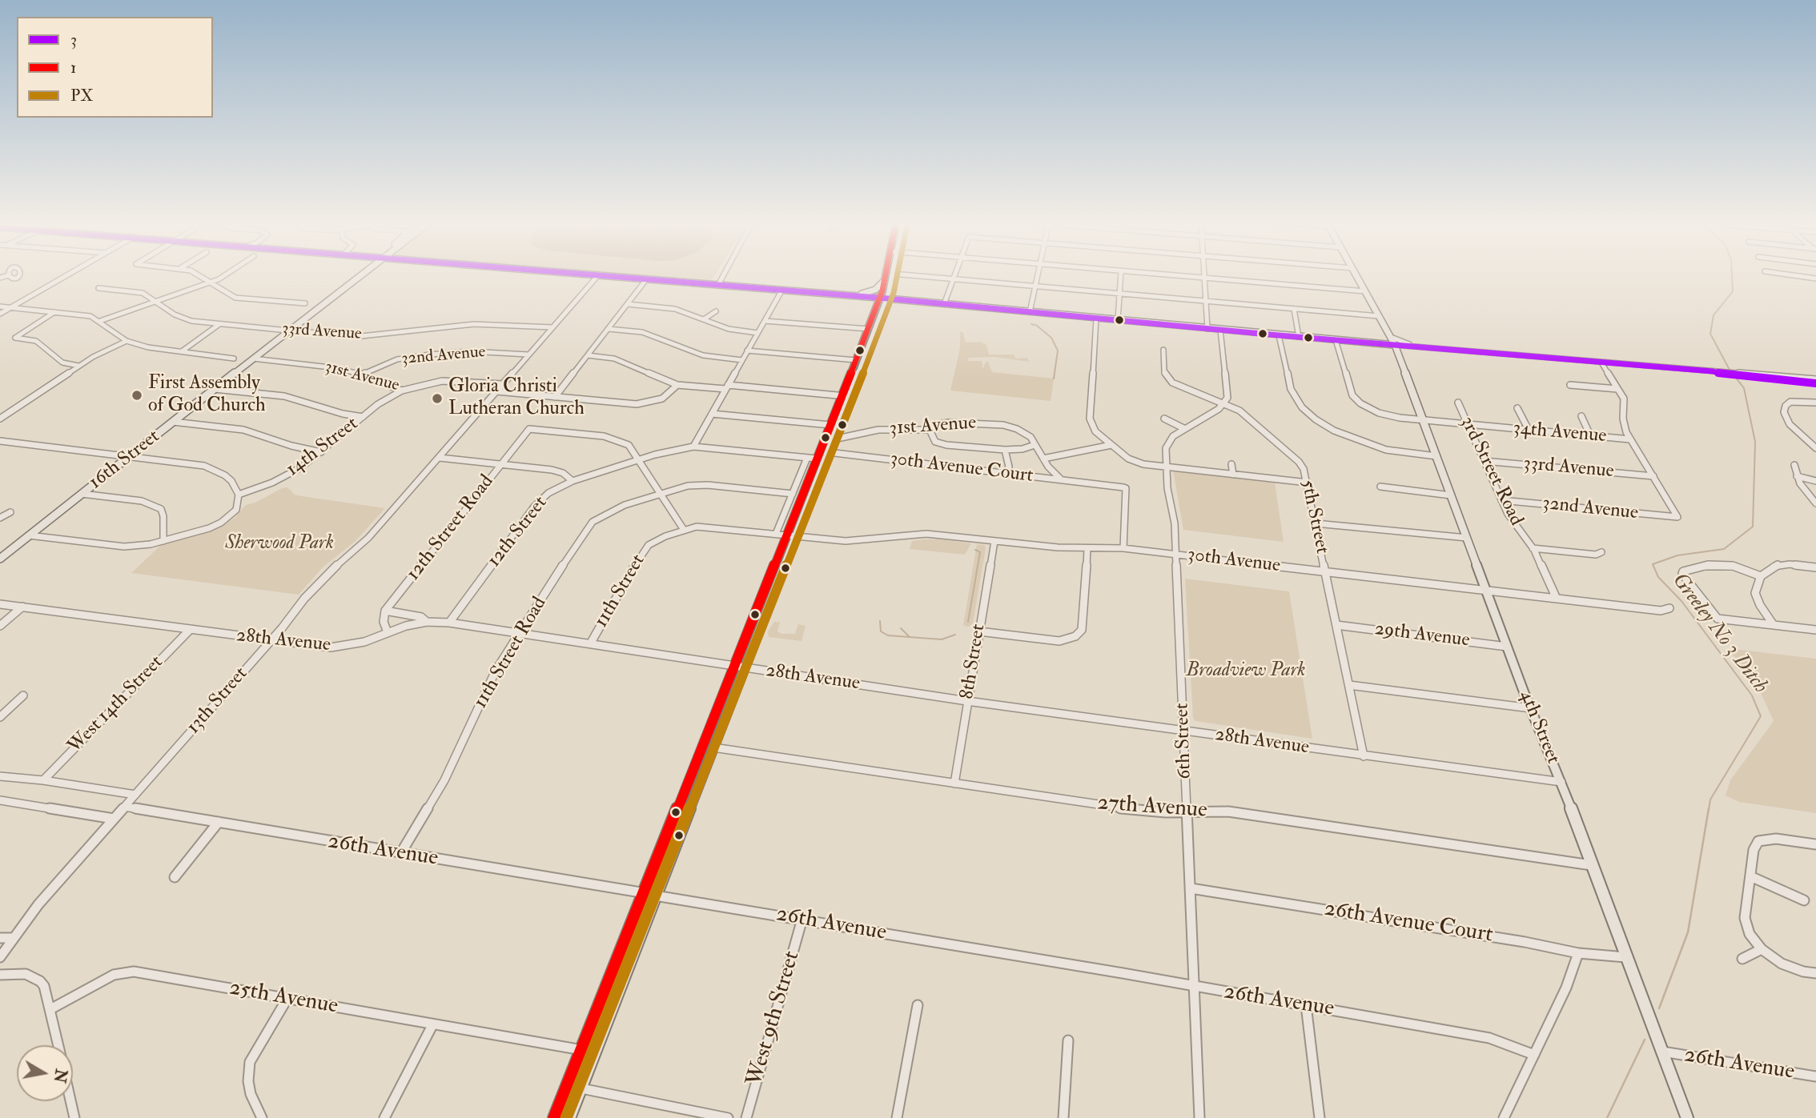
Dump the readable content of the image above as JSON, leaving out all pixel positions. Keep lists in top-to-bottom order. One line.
{"streets":{"main road":["16th Street","4th Street"],"street":["33rd Avenue","32nd Avenue","31st Avenue","34th Avenue","14th Street","30th Avenue Court","3rd Street Road","5th Street","12th Street Road","12th Street","30th Avenue","11th Street","29th Avenue","28th Avenue","11th Street Road","8th Street","13th Street","West 14th Street","6th Street","27th Avenue","26th Avenue","26th Avenue Court","25th Avenue","West 9th Street"]},"crossings":[["33rd Avenue","32nd Avenue"],["33rd Avenue","16th Street"],["33rd Avenue","3rd Street Road"],["33rd Avenue","13th Street"],["32nd Avenue","31st Avenue"],["32nd Avenue","3rd Street Road"],["32nd Avenue","13th Street"],["31st Avenue","14th Street"],["31st Avenue","16th Street"],["31st Avenue","13th Street"],["34th Avenue","3rd Street Road"],["34th Avenue","4th Street"],["30th Avenue Court","30th Avenue"],["3rd Street Road","30th Avenue"],["5th Street","30th Avenue"],["5th Street","29th Avenue"],["5th Street","28th Avenue"],["5th Street","6th Street"],["12th Street Road","12th Street"],["12th Street","28th Avenue"],["30th Avenue","11th Street"],["30th Avenue","8th Street"],["30th Avenue","4th Street"],["30th Avenue","6th Street"],["11th Street","28th Avenue"],["29th Avenue","4th Street"],["28th Avenue","11th Street Road"],["28th Avenue","8th Street"],["28th Avenue","13th Street"],["28th Avenue","West 14th Street"],["28th Avenue","4th Street"],["28th Avenue","6th Street"],["11th Street Road","26th Avenue"],["8th Street","27th Avenue"],["13th Street","26th Avenue"],["4th Street","27th Avenue"],["4th Street","26th Avenue"],["4th Street","26th Avenue Court"],["6th Street","27th Avenue"],["6th Street","26th Avenue"],["6th Street","26th Avenue Court"],["26th Avenue","West 9th Street"]],"water":["Greeley No 3 Ditch"],"parks":["Sherwood Park","Broadview Park"],"places":["First Assembly of God Church","Gloria Christi Lutheran Church"],"lines":["transit line 3","transit line 1","transit line PX"],"legend":["3","1","PX"],"north":"right"}
